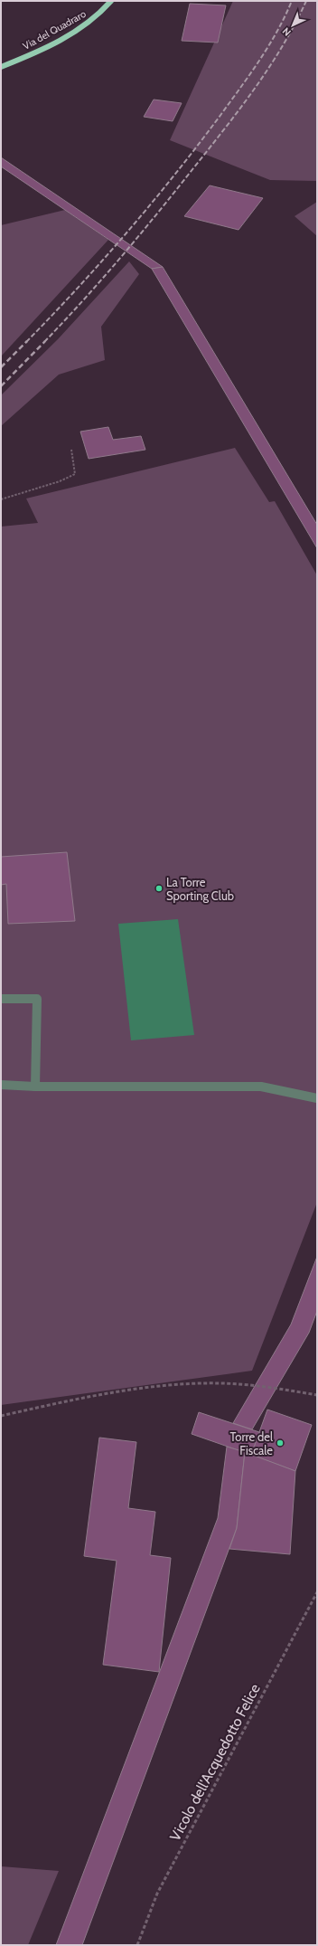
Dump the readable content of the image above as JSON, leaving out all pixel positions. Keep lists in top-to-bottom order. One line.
{"streets":{"main road":["Via del Quadraro"],"path":["Vicolo dell'Acquedotto Felice"]},"places":["La Torre Sporting Club","Torre del Fiscale"],"north":"bottom left"}
